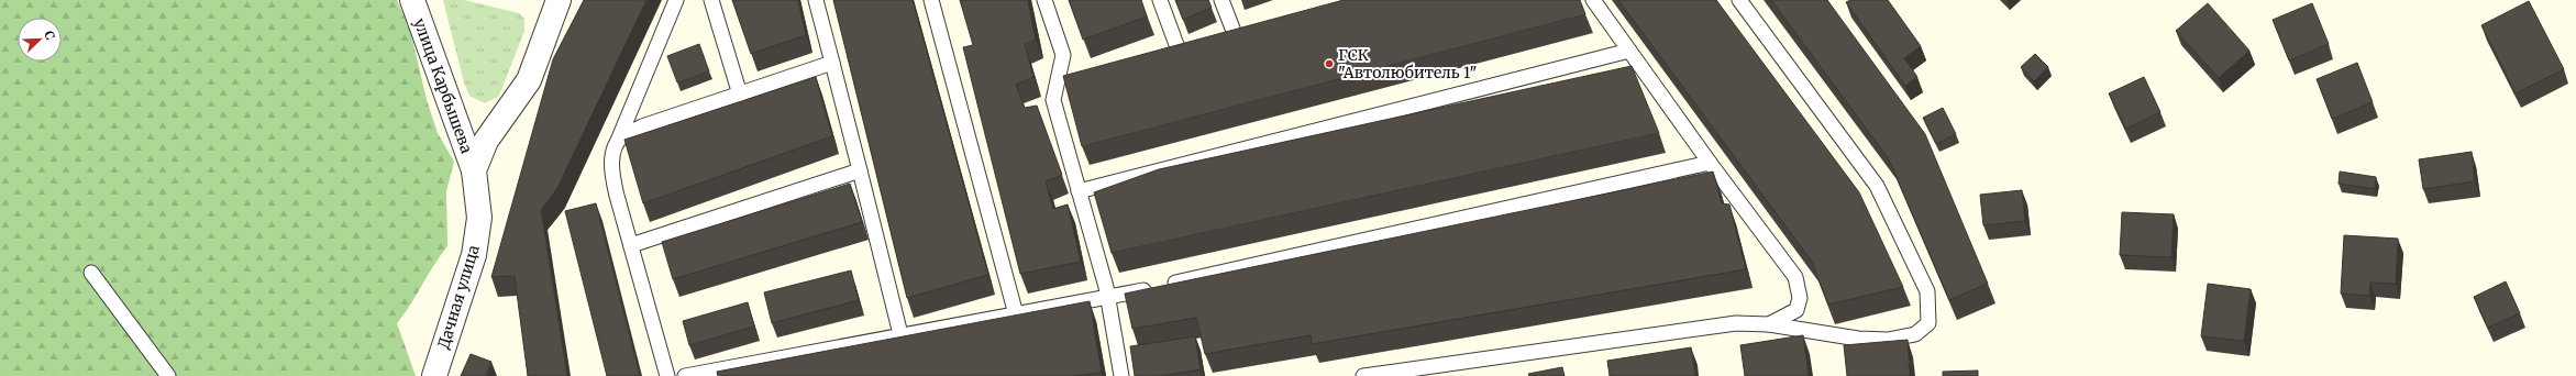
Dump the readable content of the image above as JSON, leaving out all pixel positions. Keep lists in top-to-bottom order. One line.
{"streets":{"street":["улица Карбышева","Дачная улица"]},"crossings":[["улица Карбышева","Дачная улица"]],"places":["ГСК \"Автолюбитель 1\""],"north":"top right"}
